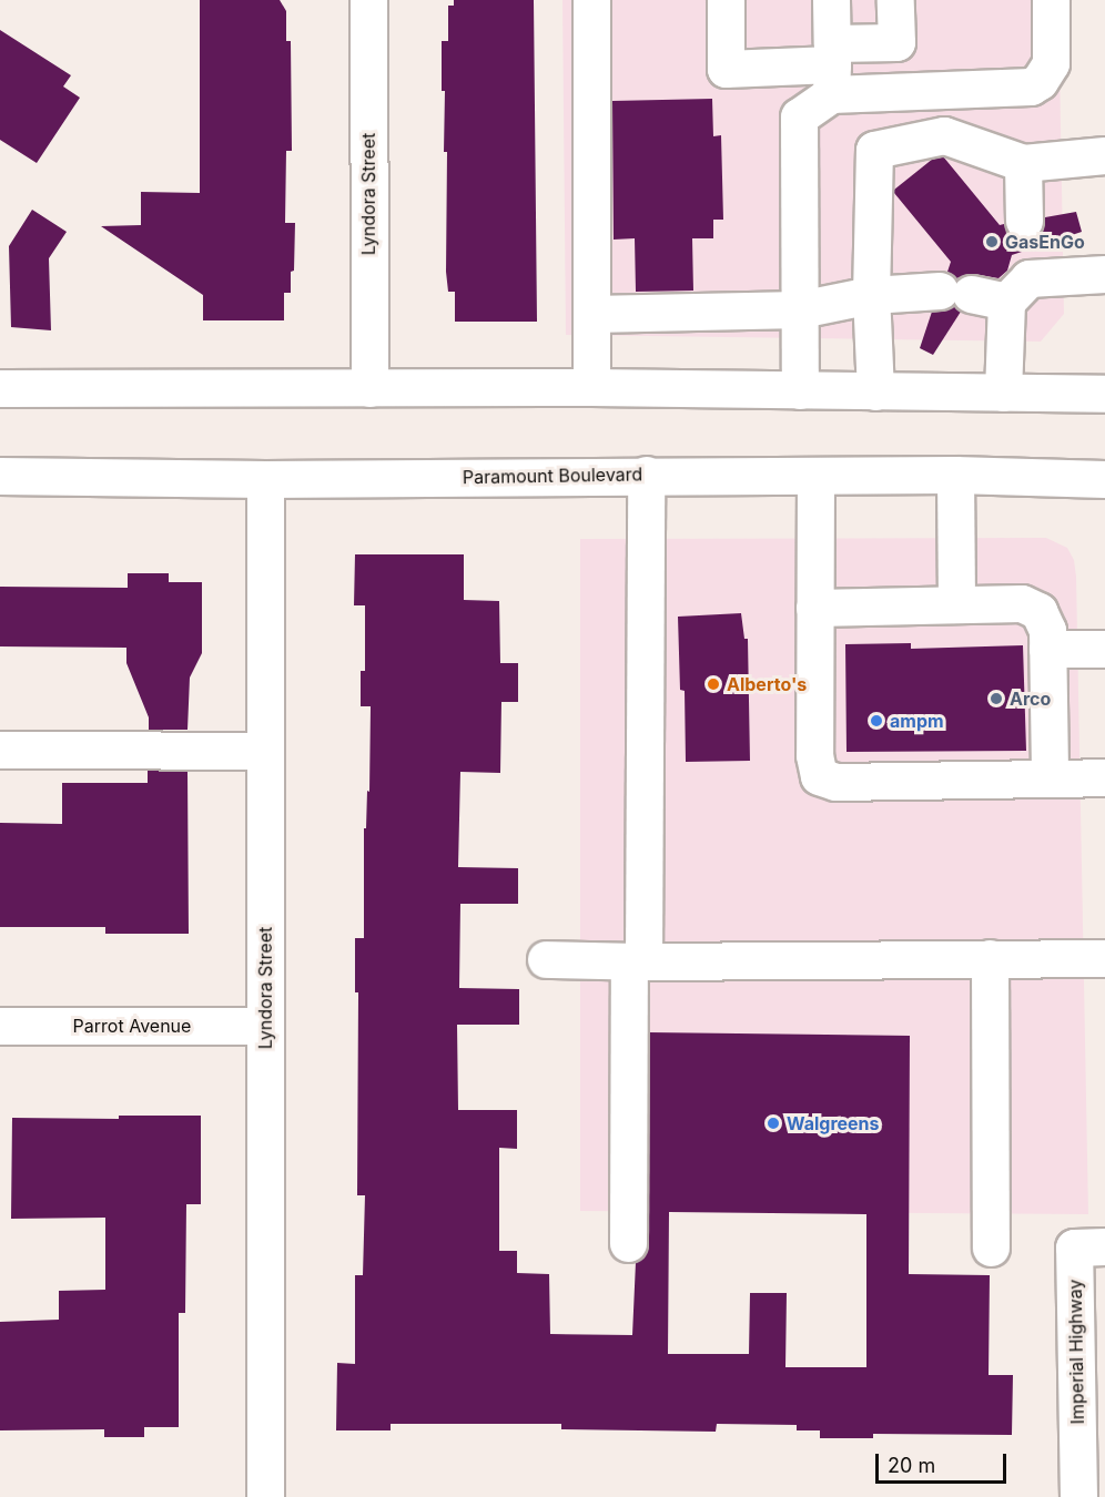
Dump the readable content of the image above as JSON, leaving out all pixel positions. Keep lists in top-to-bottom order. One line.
{"streets":{"main road":["Lyndora Street","Paramount Boulevard","Parrot Avenue","Imperial Highway"]},"crossings":[["Lyndora Street","Paramount Boulevard"],["Lyndora Street","Parrot Avenue"]],"places":["GasEnGo","Alberto's","Arco","ampm","Walgreens"],"scale_bar":"20 m"}
